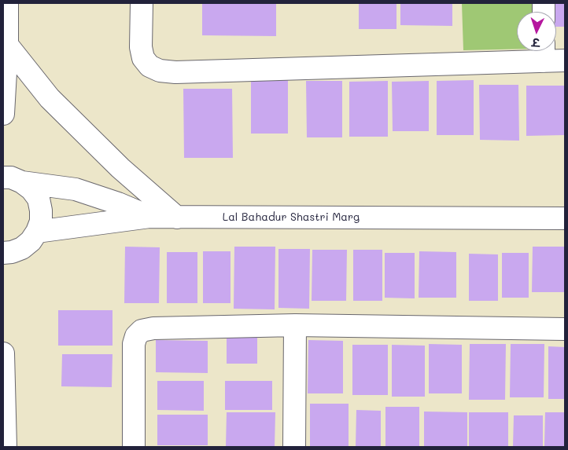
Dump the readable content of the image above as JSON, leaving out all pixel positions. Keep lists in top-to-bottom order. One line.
{"streets":{"street":["Lal Bahadur Shastri Marg"]},"north":"bottom"}
